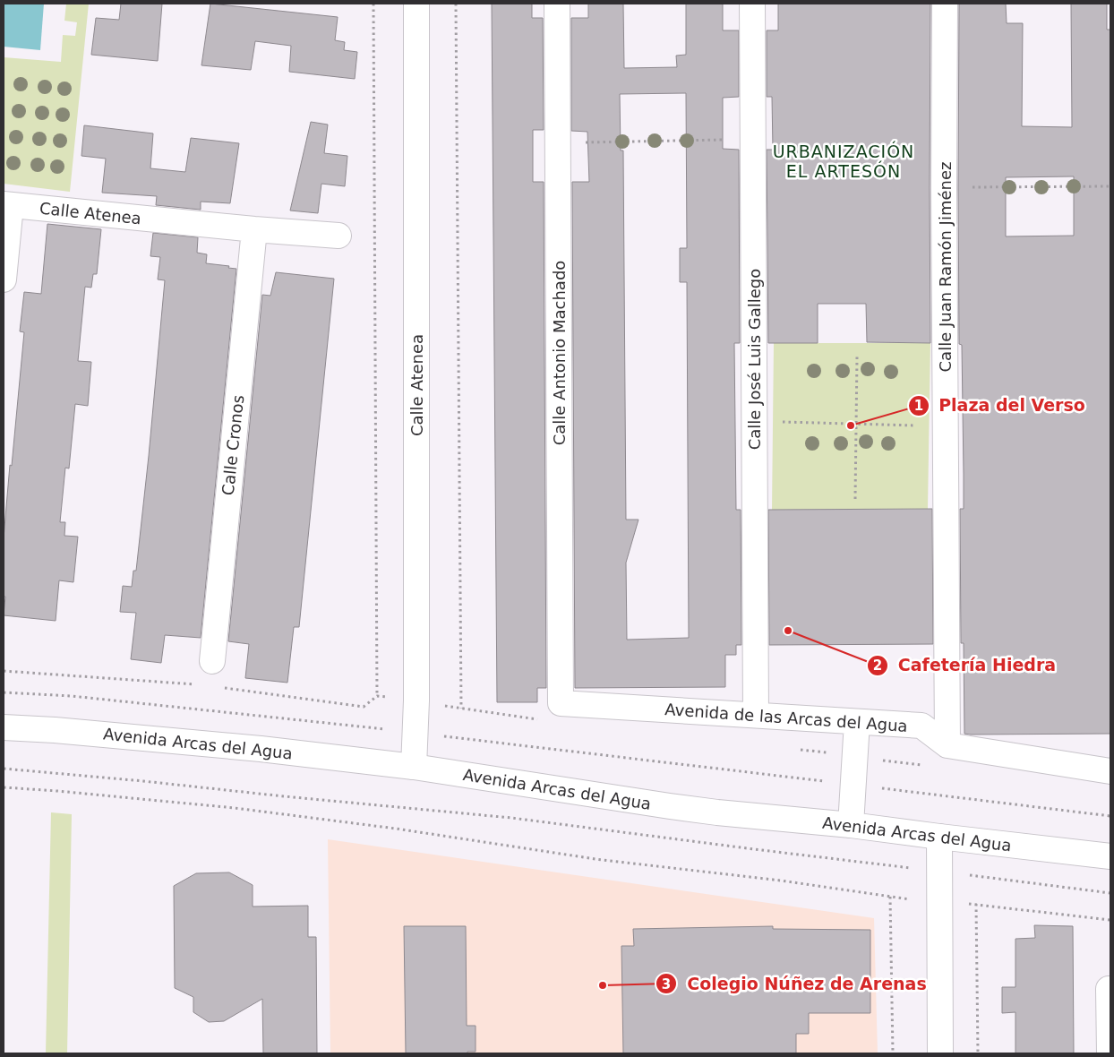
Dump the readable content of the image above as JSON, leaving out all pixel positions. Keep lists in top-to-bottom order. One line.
{"streets":{"street":["Calle Atenea","Calle Juan Ramón Jiménez","Calle Antonio Machado","Calle José Luis Gallego","Calle Cronos","Avenida de las Arcas del Agua","Avenida Arcas del Agua"]},"crossings":[["Calle Atenea","Calle Cronos"],["Calle Atenea","Avenida Arcas del Agua"],["Calle Juan Ramón Jiménez","Avenida de las Arcas del Agua"],["Calle Antonio Machado","Avenida de las Arcas del Agua"],["Calle José Luis Gallego","Avenida de las Arcas del Agua"]],"districts":["URBANIZACIÓN EL ARTESÓN"],"places":["Plaza del Verso","Cafetería Hiedra","Colegio Núñez de Arenas"]}
